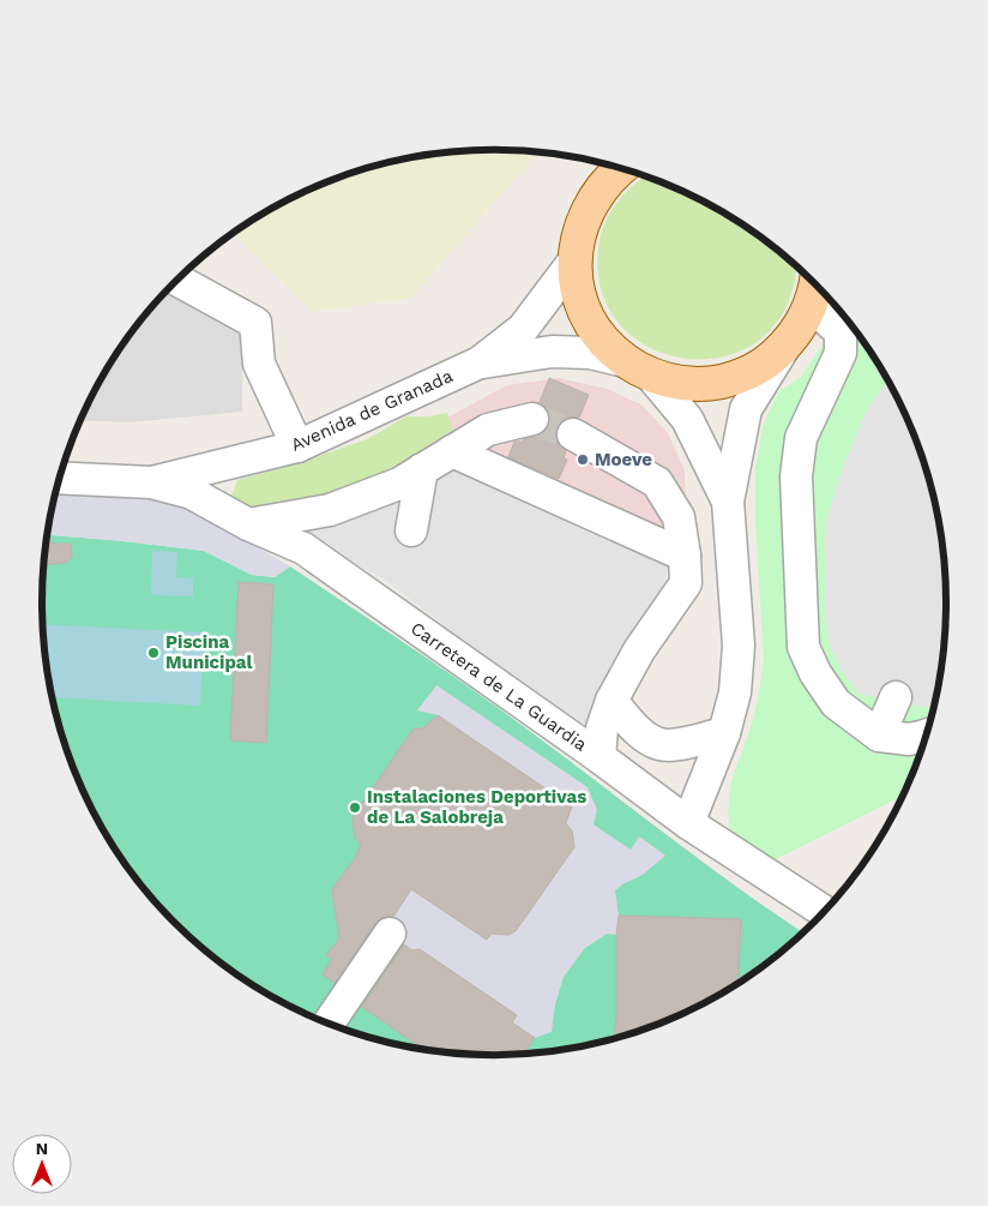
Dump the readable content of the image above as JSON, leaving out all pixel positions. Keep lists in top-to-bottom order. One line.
{"streets":{"street":["Avenida de Granada","Carretera de La Guardia"]},"crossings":[["Avenida de Granada","Carretera de La Guardia"]],"places":["Moeve","Piscina Municipal","Instalaciones Deportivas de La Salobreja"],"north":"top"}
